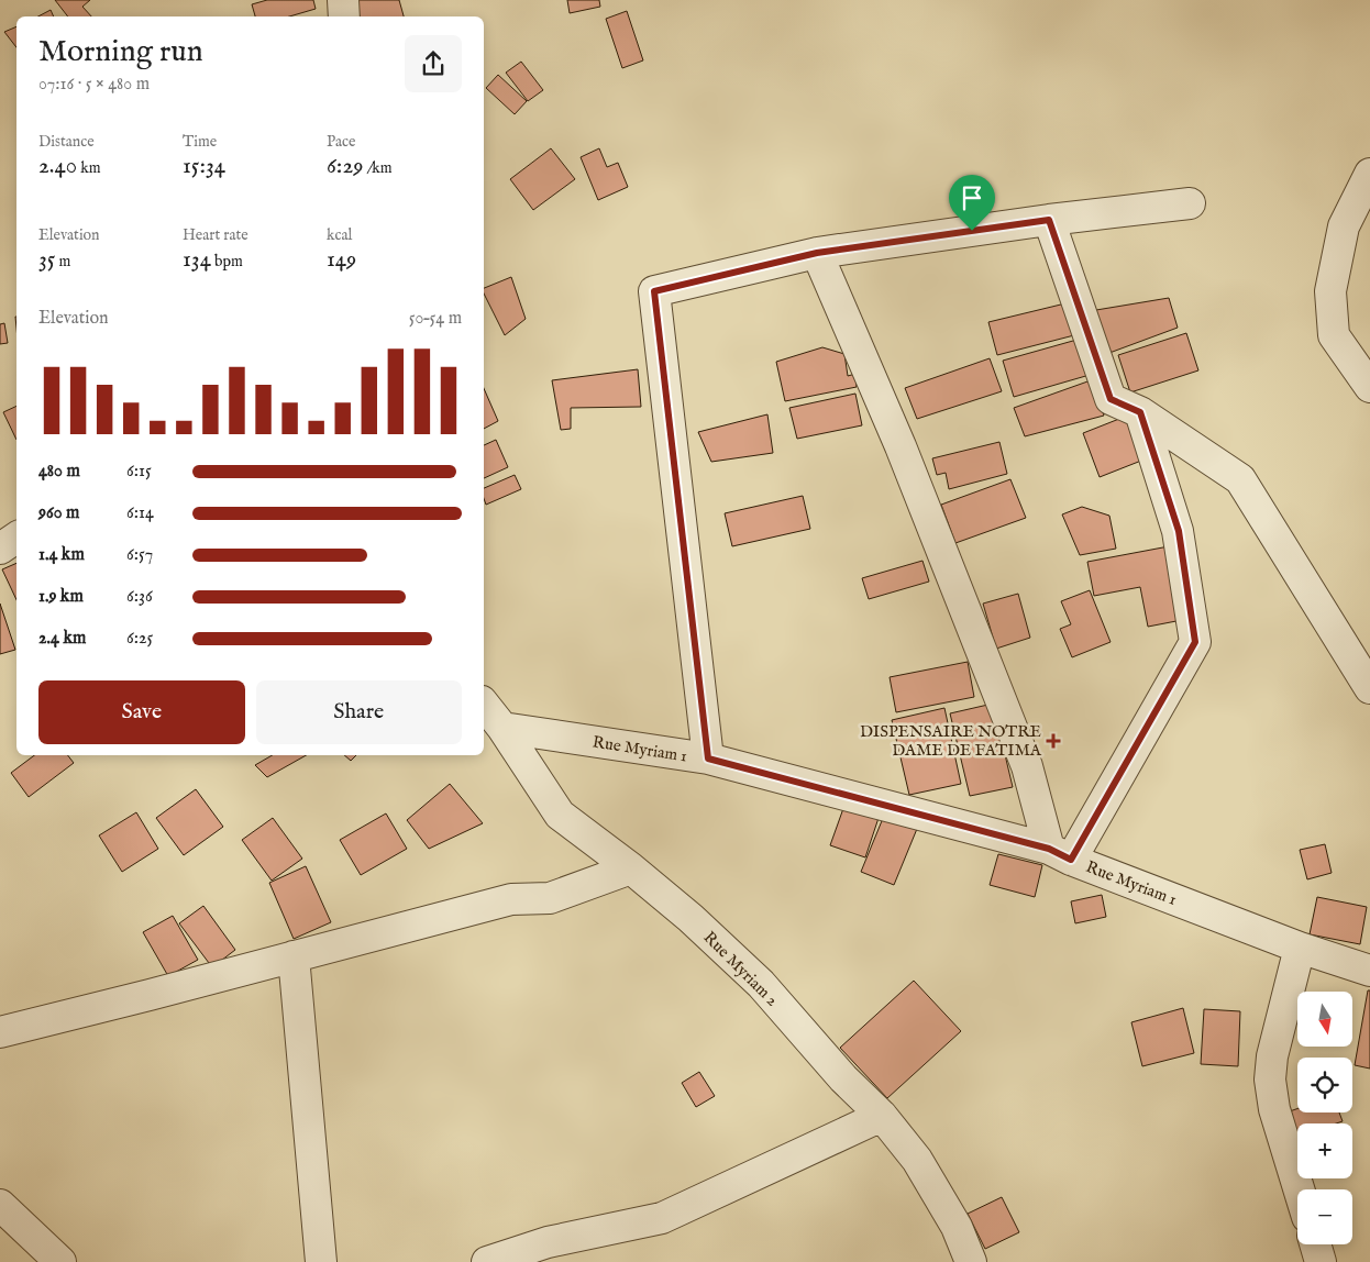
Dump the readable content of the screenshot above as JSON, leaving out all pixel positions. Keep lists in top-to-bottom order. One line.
{"streets":{"street":["Rue Myriam 1","Rue Myriam 2"]},"crossings":[["Rue Myriam 1","Rue Myriam 2"]],"places":{"health":["DISPENSAIRE NOTRE DAME DE FATIMA"]},"north":"bottom","page":{"heading":["Morning run","07:16 · 5 × 480 m"],"stats":[["Distance","2.40 km"],["Time","15:34"],["Pace","6:29 /km"],["Elevation","35 m"],["Heart rate","134 bpm"],["kcal","149"]],"chart":["Elevation","50–54 m"],"list":[{"name":"480 m","note":"6:15"},{"name":"960 m","note":"6:14"},{"name":"1.4 km","note":"6:57"},{"name":"1.9 km","note":"6:36"},{"name":"2.4 km","note":"6:25"}],"buttons":["Save","Share"],"map_buttons":["+","−"]}}
